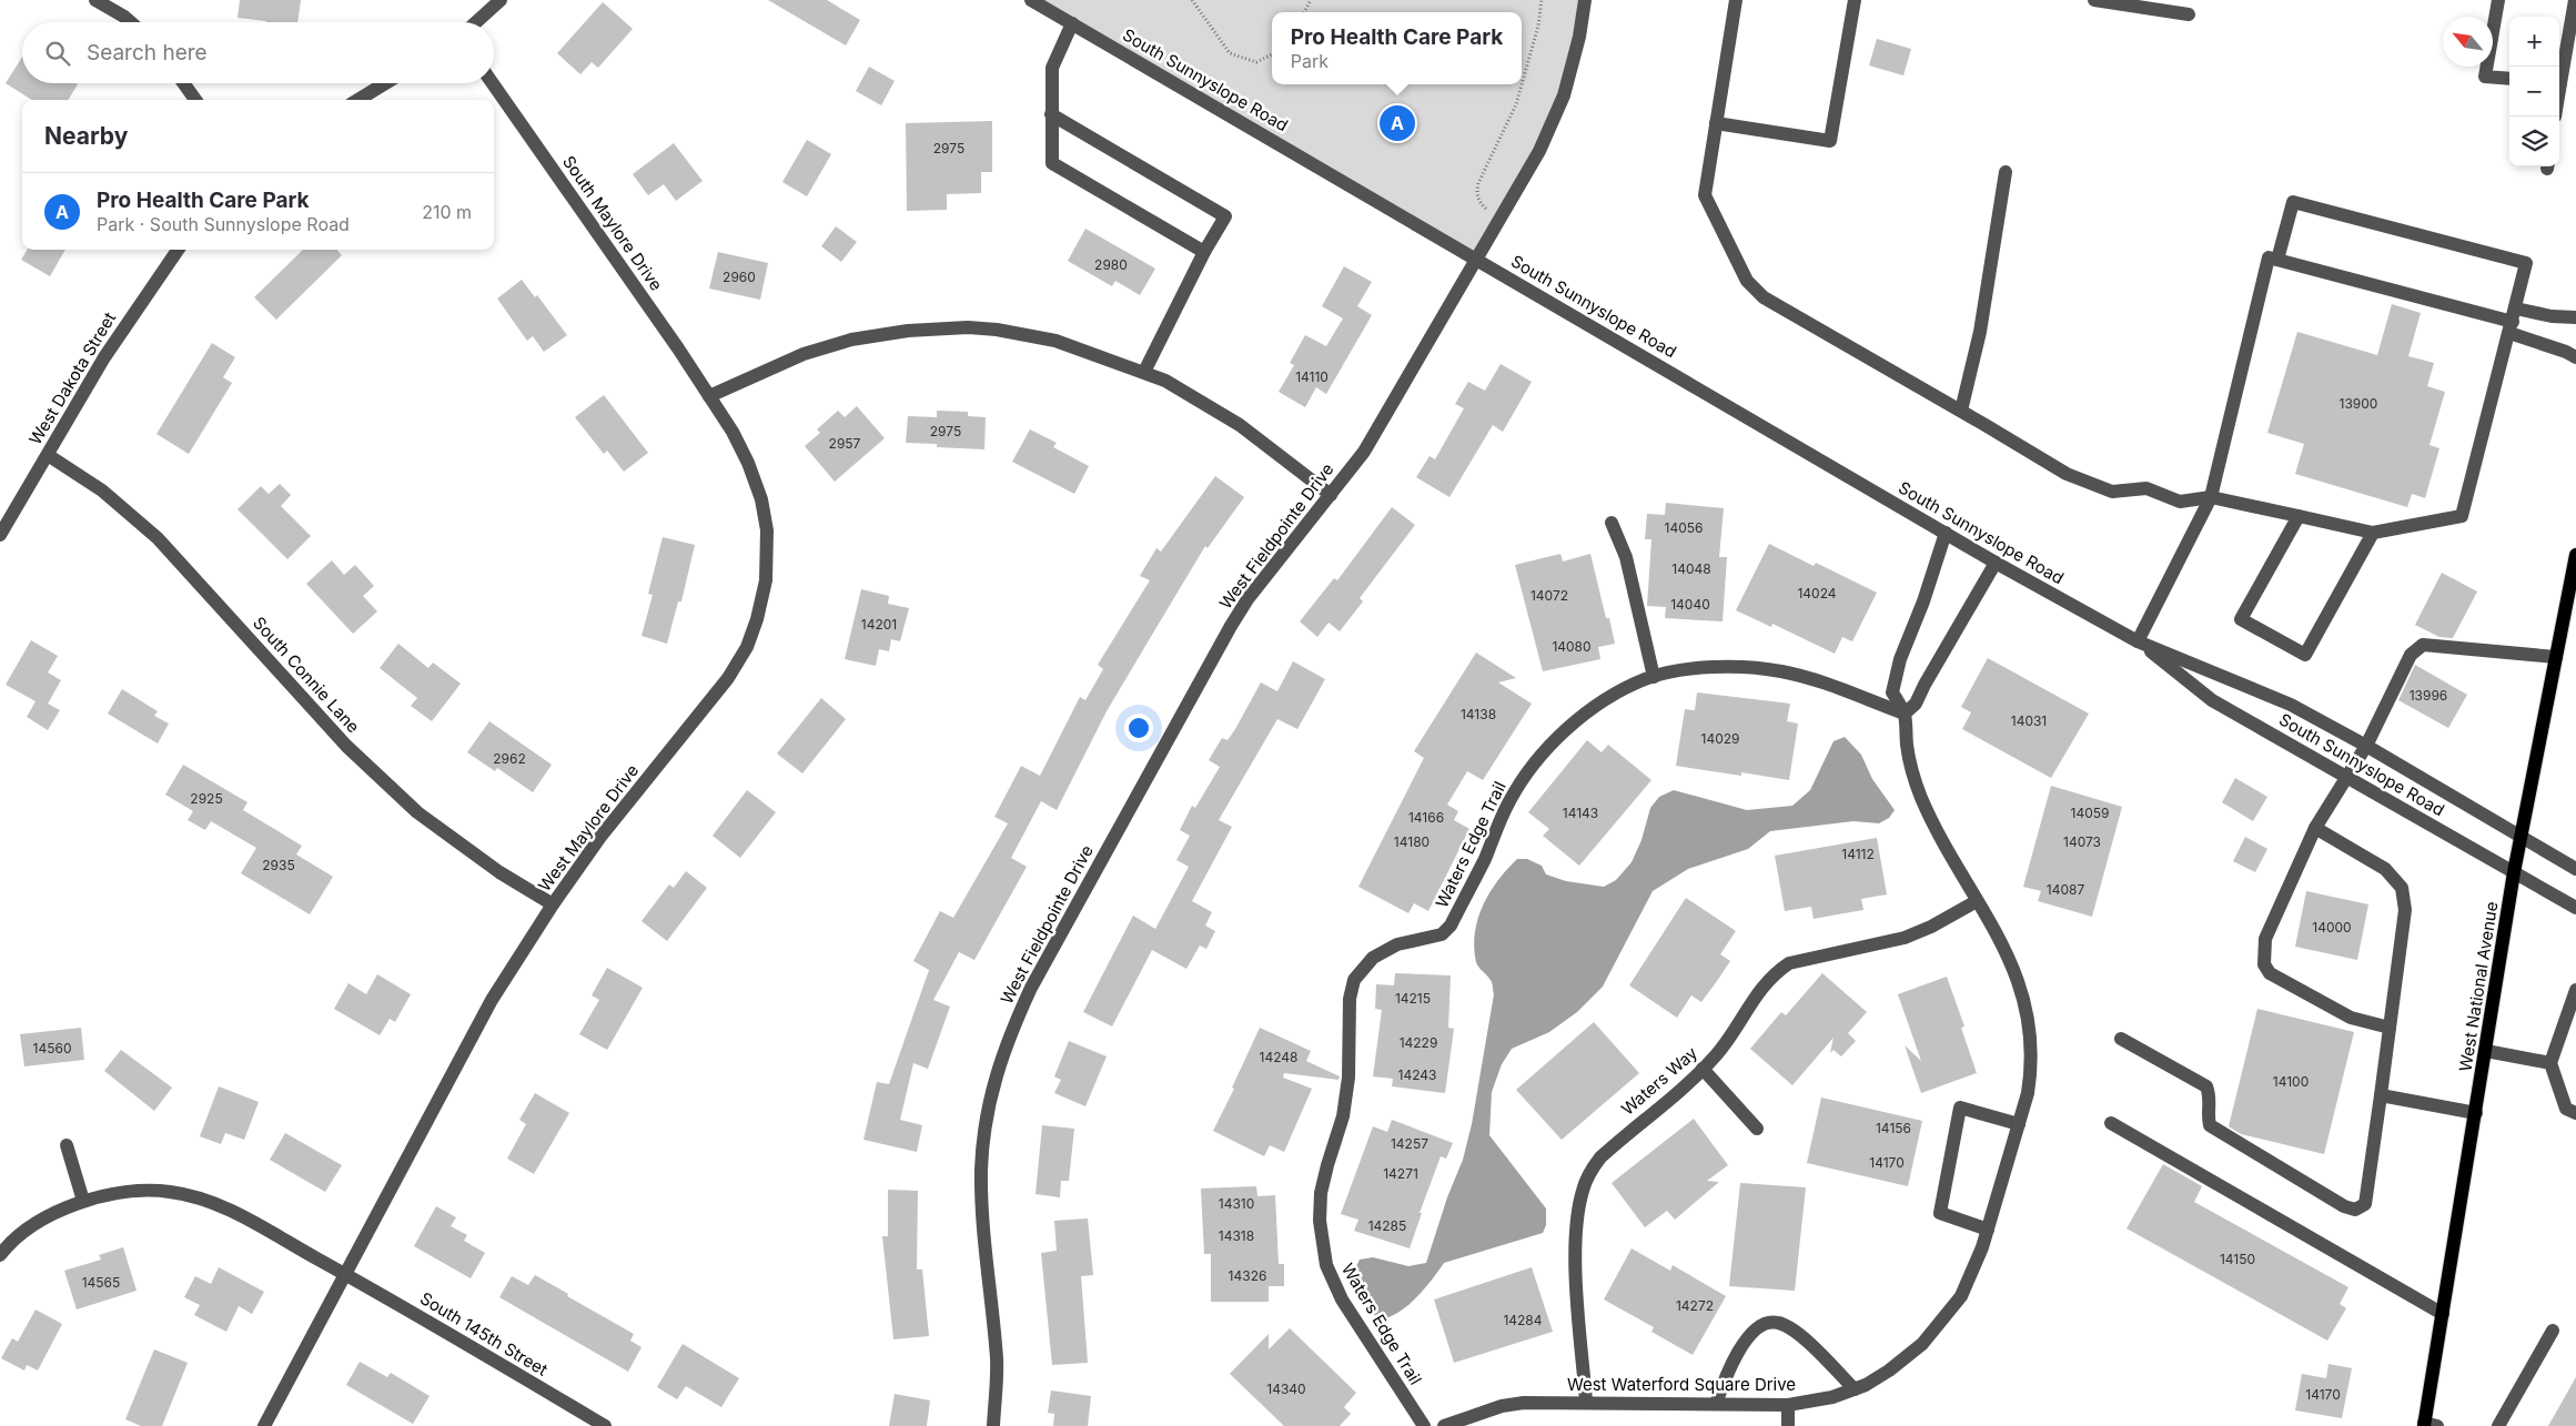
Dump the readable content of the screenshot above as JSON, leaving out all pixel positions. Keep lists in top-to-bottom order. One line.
{"streets":{"main road":["West National Avenue"],"street":["South Sunnyslope Road","South Maylore Drive","West Dakota Street","West Fieldpointe Drive","South Connie Lane","West Maylore Drive","Waters Edge Trail","Waters Way","South 145th Street","West Waterford Square Drive"]},"crossings":[["South Sunnyslope Road","West Fieldpointe Drive"],["South Sunnyslope Road","West National Avenue"],["South Sunnyslope Road","West Waterford Square Drive"],["South Maylore Drive","West Maylore Drive"],["West Dakota Street","South Connie Lane"],["South Connie Lane","West Maylore Drive"],["West Maylore Drive","South 145th Street"],["Waters Edge Trail","West Waterford Square Drive"],["Waters Way","West Waterford Square Drive"]],"house_numbers":["2975","2980","2960","14110","13900","2975","2957","14056","14048","14024","14072","14040","14201","14080","13996","14138","14031","14029","2962","2925","14143","14059","14166","14180","14073","14112","2935","14087","14000","14215","14229","14560","14248","14243","14100","14156","14257","14170","14271","14310","14285","14318","14150","14326","14565","14272","14284","14340","14170"],"north":"top left","page":{"popup":["Pro Health Care Park","Park"],"map_buttons":["+","−"],"search":"Search here","heading":"Nearby","pins":"A","list":[{"mark":"A","name":"Pro Health Care Park","note":"Park · South Sunnyslope Road","value":"210 m"}]}}
